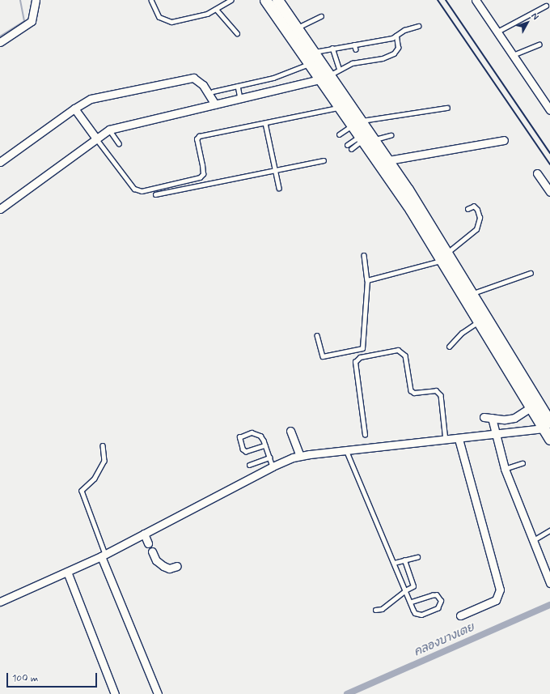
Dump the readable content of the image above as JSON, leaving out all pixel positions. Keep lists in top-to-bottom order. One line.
{"water":["คลองบางเตย"],"scale_bar":"100 m","north":"top right"}
